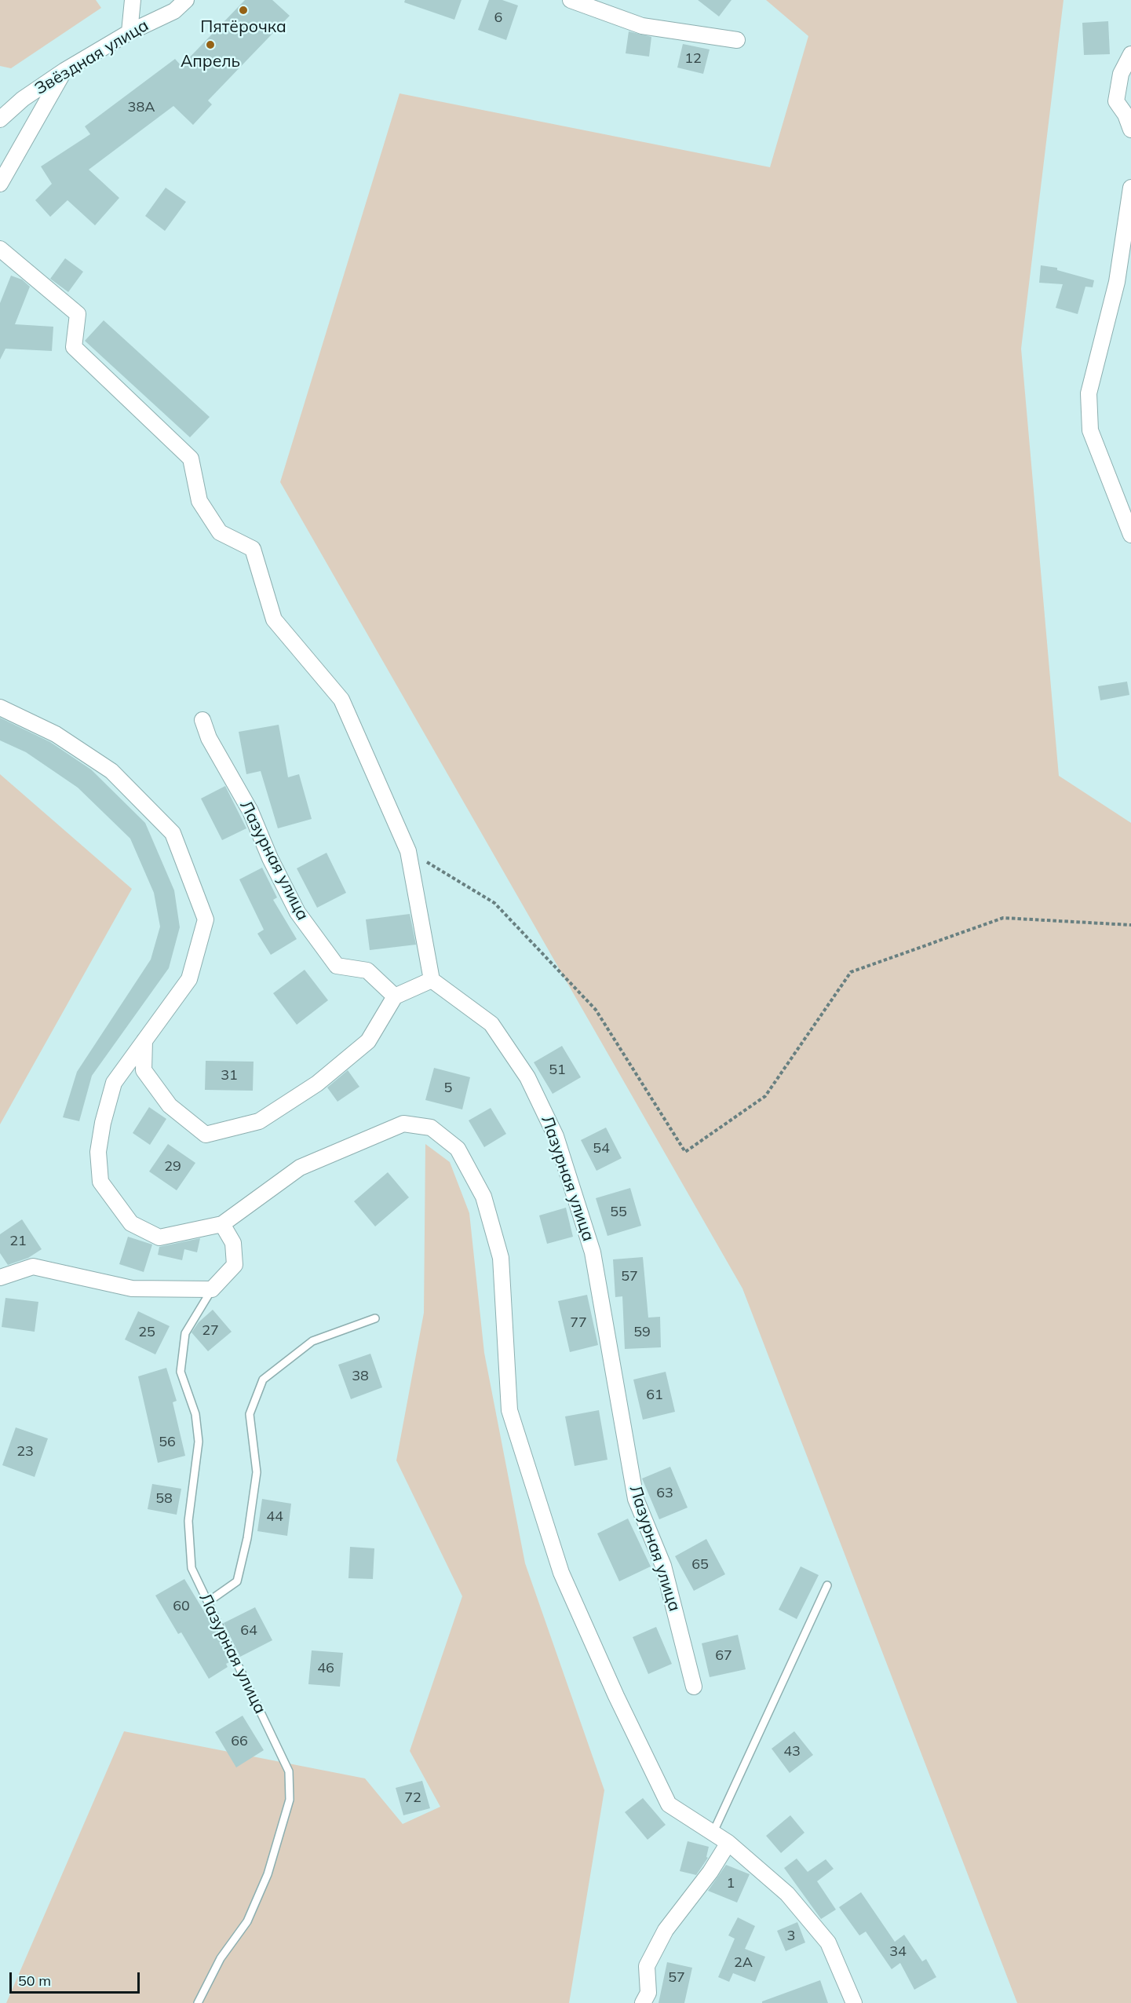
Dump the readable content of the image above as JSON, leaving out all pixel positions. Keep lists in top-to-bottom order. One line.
{"streets":{"street":["Звёздная улица","Лазурная улица"]},"places":["Пятёрочка","Апрель"],"house_numbers":["6","12","38А","51","31","5","54","29","55","21","57","77","27","25","59","38","61","56","23","63","58","44","65","60","64","67","46","66","43","72","1","3","34","2А","57"],"scale_bar":"50 m"}
